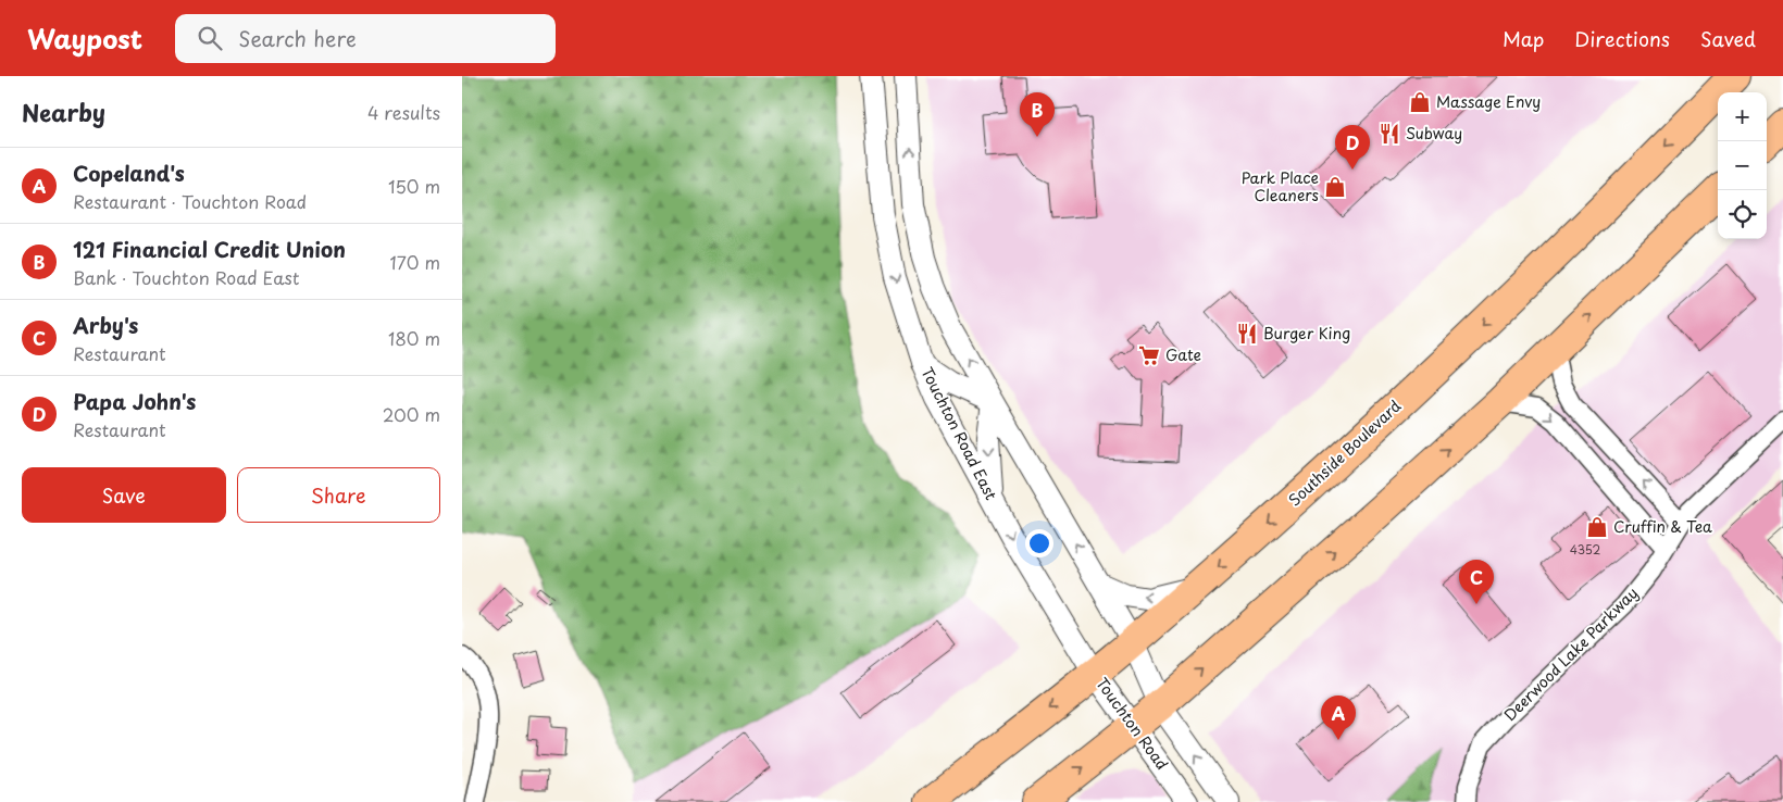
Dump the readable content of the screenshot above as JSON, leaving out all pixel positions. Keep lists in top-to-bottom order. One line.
{"streets":{"highway":["Southside Boulevard"],"street":["Touchton Road East","Deerwood Lake Parkway","Touchton Road"]},"crossings":[["Touchton Road East","Southside Boulevard"],["Touchton Road East","Touchton Road"],["Southside Boulevard","Touchton Road"]],"places":{"shop":["Massage Envy","Park Place Cleaners","Cruffin & Tea"],"restaurant":["Subway","Burger King"],"supermarket":["Gate"]},"house_numbers":["4352"],"page":{"header":"Waypost","search":"Search here","nav":["Map","Directions","Saved"],"heading":["Nearby","4 results"],"map_buttons":["+","−"],"pins":["B","D","C","A"],"list":[{"mark":"A","name":"Copeland's","note":"Restaurant · Touchton Road","value":"150 m"},{"mark":"B","name":"121 Financial Credit Union","note":"Bank · Touchton Road East","value":"170 m"},{"mark":"C","name":"Arby's","note":"Restaurant","value":"180 m"},{"mark":"D","name":"Papa John's","note":"Restaurant","value":"200 m"}],"buttons":["Save","Share"]}}
